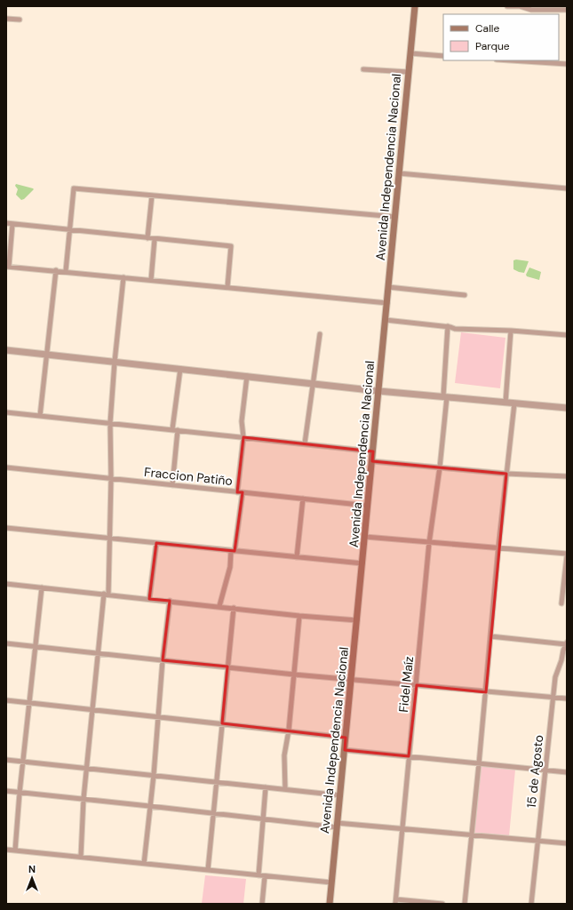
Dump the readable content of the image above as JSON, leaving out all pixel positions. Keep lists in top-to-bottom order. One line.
{"streets":{"main road":["Avenida Independencia Nacional"],"street":["Fraccion Patiño","Fidel Maíz","15 de Agosto"]},"crossings":[["Avenida Independencia Nacional","Fraccion Patiño"]],"legend":["Calle","Parque"],"north":"top"}
